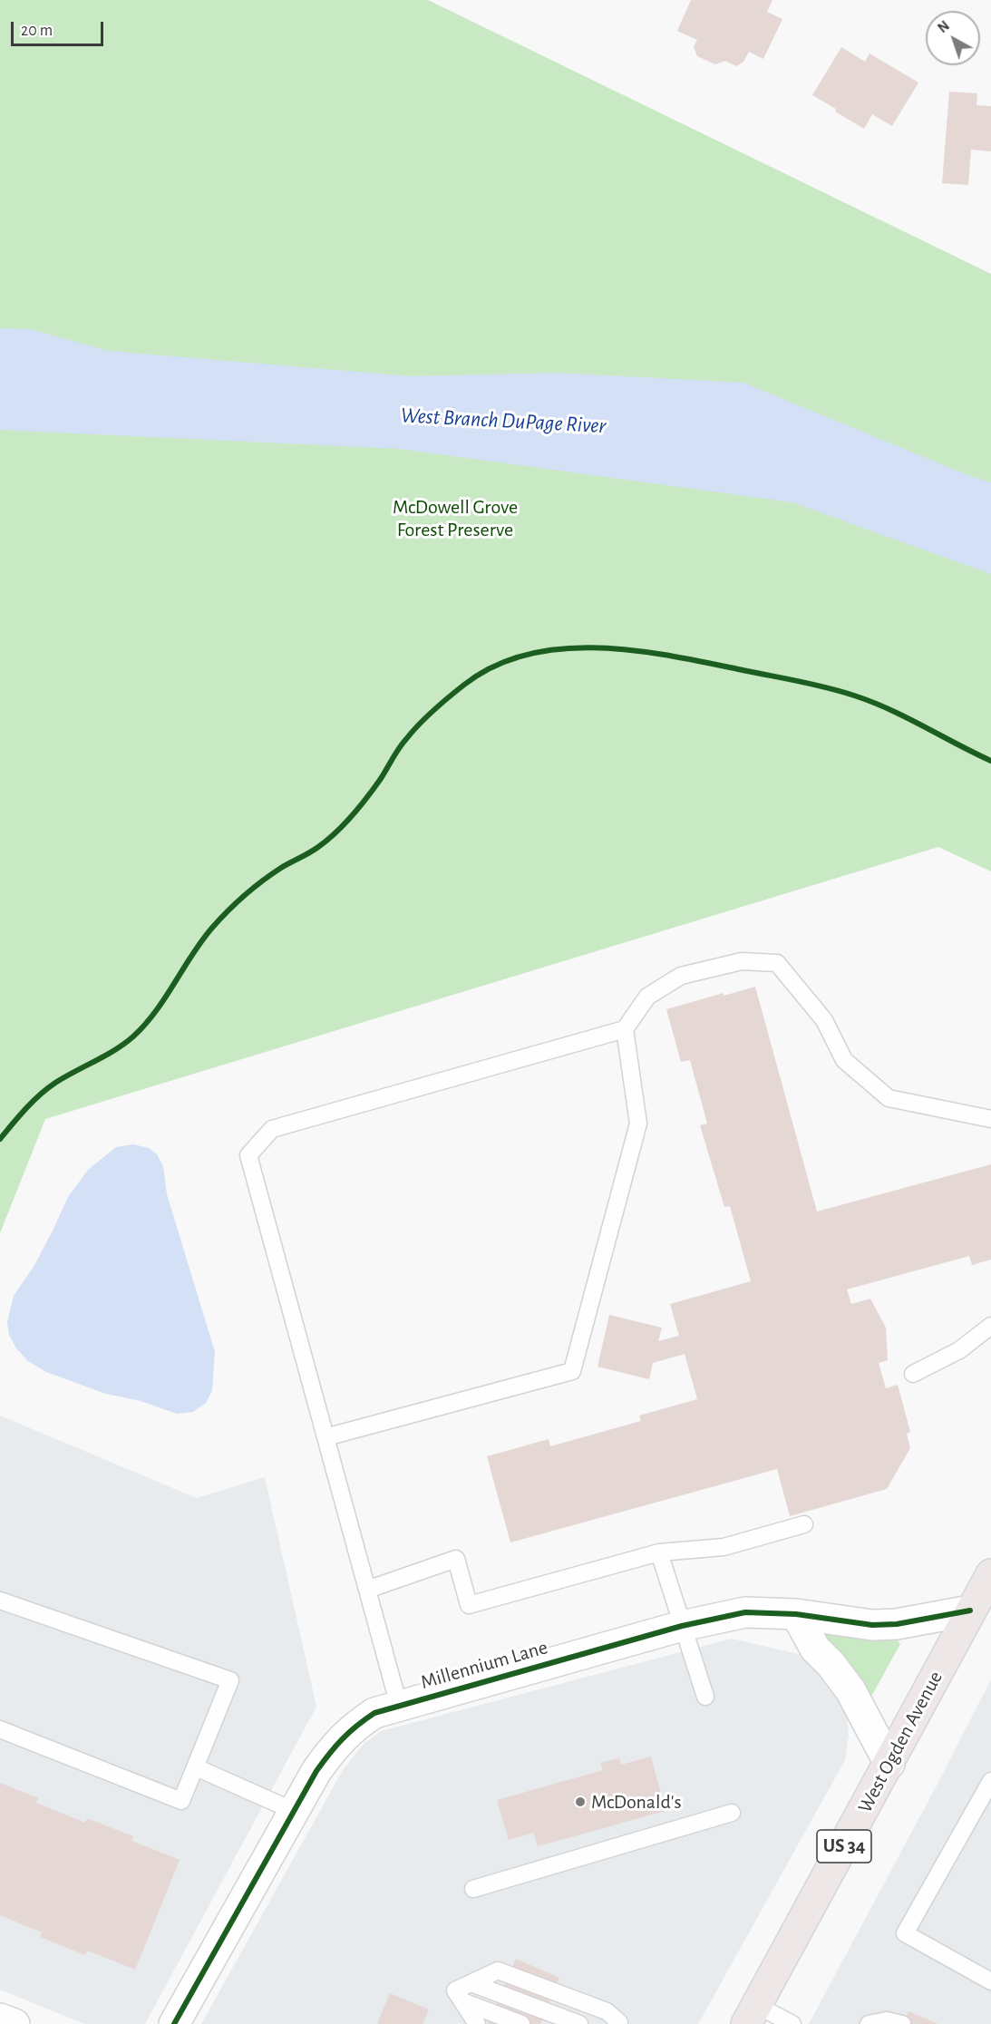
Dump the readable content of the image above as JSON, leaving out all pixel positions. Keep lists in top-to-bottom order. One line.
{"streets":{"main road":["West Ogden Avenue","US 34"],"street":["Millennium Lane"]},"crossings":[["Millennium Lane","West Ogden Avenue"]],"water":["West Branch DuPage River"],"parks":["McDowell Grove Forest Preserve"],"places":["McDonald's"],"scale_bar":"20 m","north":"top left"}
